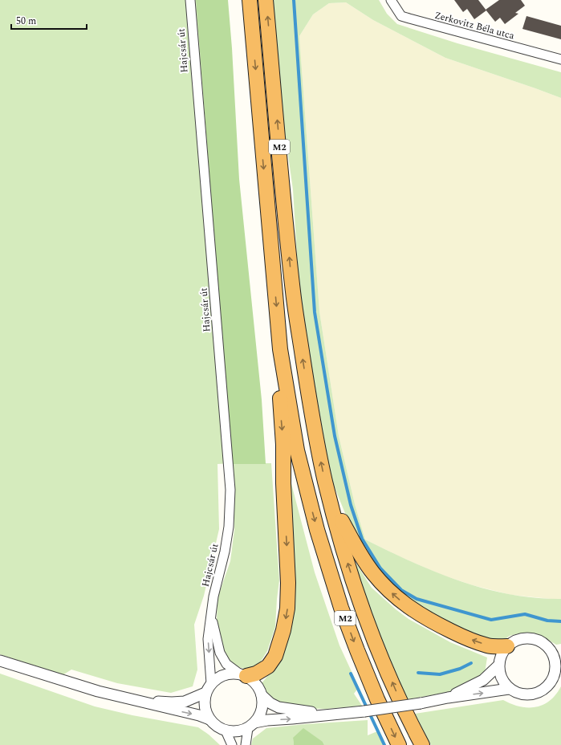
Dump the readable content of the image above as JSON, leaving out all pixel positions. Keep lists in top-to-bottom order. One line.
{"streets":{"highway":["M2"],"street":["Zerkovitz Béla utca","Hajcsár út"]},"scale_bar":"50 m"}
